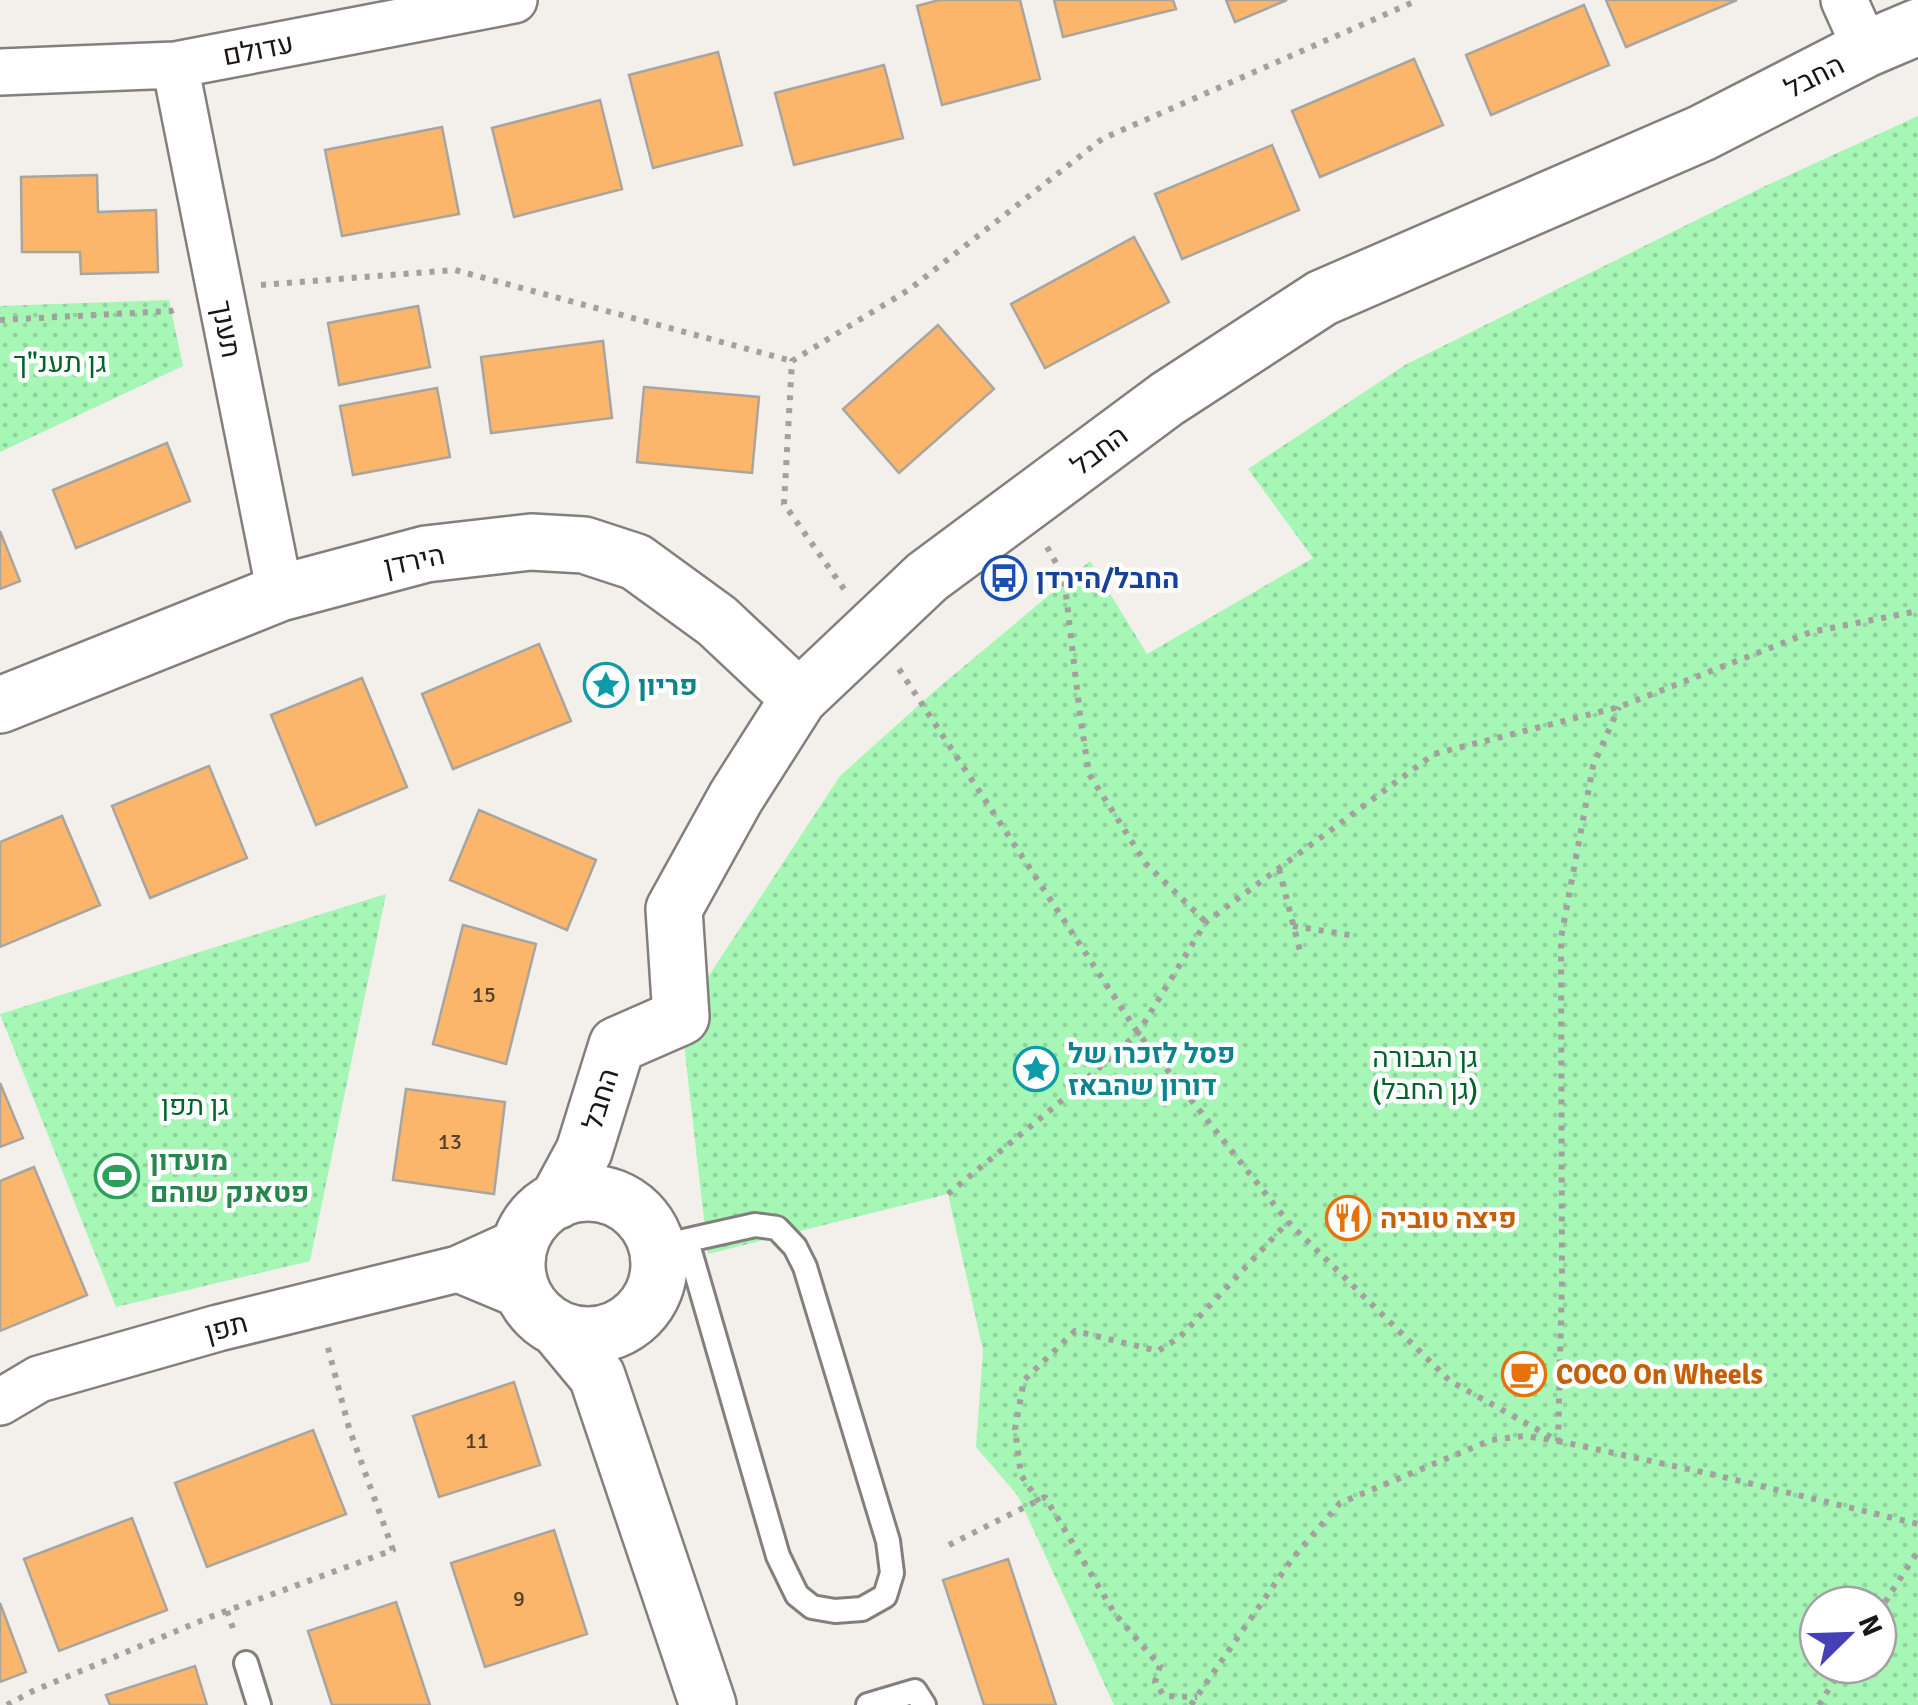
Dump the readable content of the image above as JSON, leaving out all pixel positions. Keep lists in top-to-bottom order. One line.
{"streets":{"street":["עדולם","החבל","תענך","הירדן","תפן"]},"crossings":[["עדולם","תענך"],["החבל","הירדן"],["החבל","תפן"],["תענך","הירדן"]],"parks":["גן תענ\"ך","גן הגבורה (גן החבל)","גן תפן"],"places":{"bus stop":["החבל/הירדן"],"place":["פריון","פסל לזכרו של דורון שהבאז"],"sports":["מועדון פטאנק שוהם"],"restaurant":["פיצה טוביה"],"cafe":["COCO On Wheels"]},"house_numbers":["15","13","11","9"],"north":"top right"}
